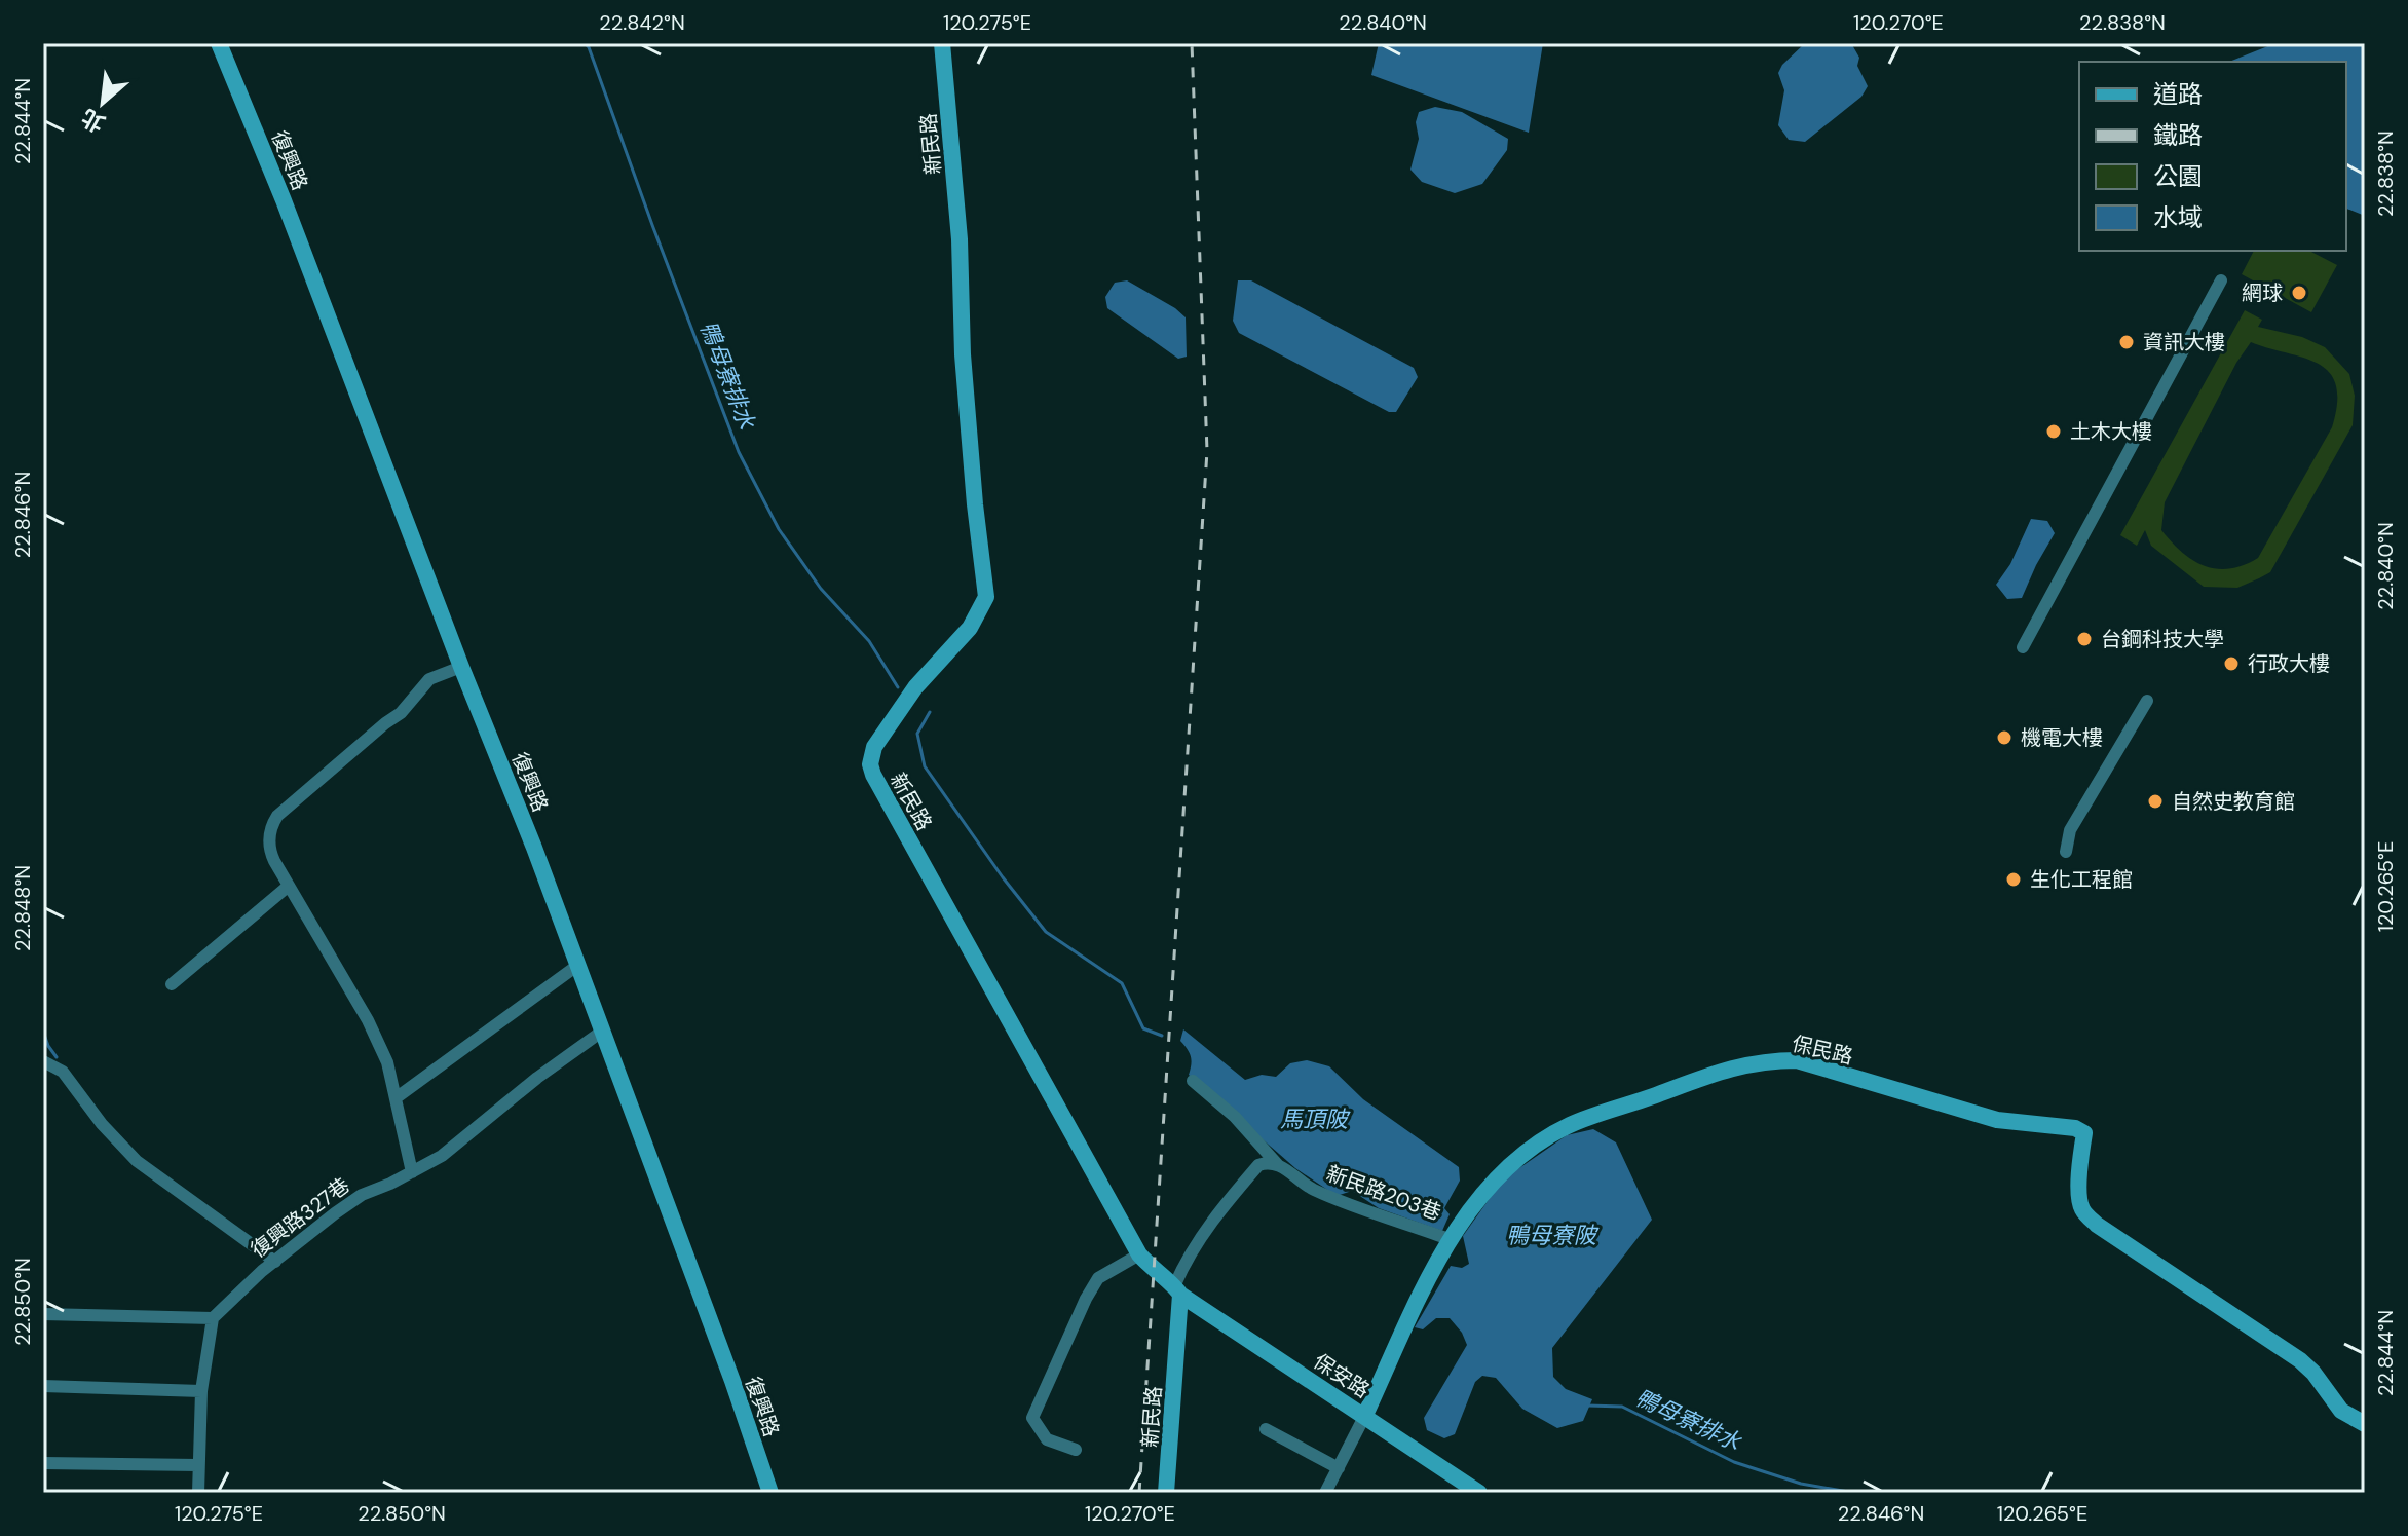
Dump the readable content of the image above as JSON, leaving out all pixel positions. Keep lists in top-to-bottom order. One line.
{"streets":{"street":["新民路","復興路","保民路","新民路203巷","復興路327巷","保安路"]},"crossings":[["新民路","保安路"],["復興路","復興路327巷"],["保民路","新民路203巷"],["保民路","保安路"]],"water":["鴨母寮排水","馬頂陂","鴨母寮陂"],"places":["網球","資訊大樓","土木大樓","台鋼科技大學","行政大樓","機電大樓","自然史教育館","生化工程館"],"legend":["道路","鐵路","公園","水域"],"north":"bottom left","coordinates":["22.842°N","120.275°E","22.840°N","120.270°E","22.838°N","22.844°N","22.846°N","120.265°E","22.848°N","22.850°N"]}
